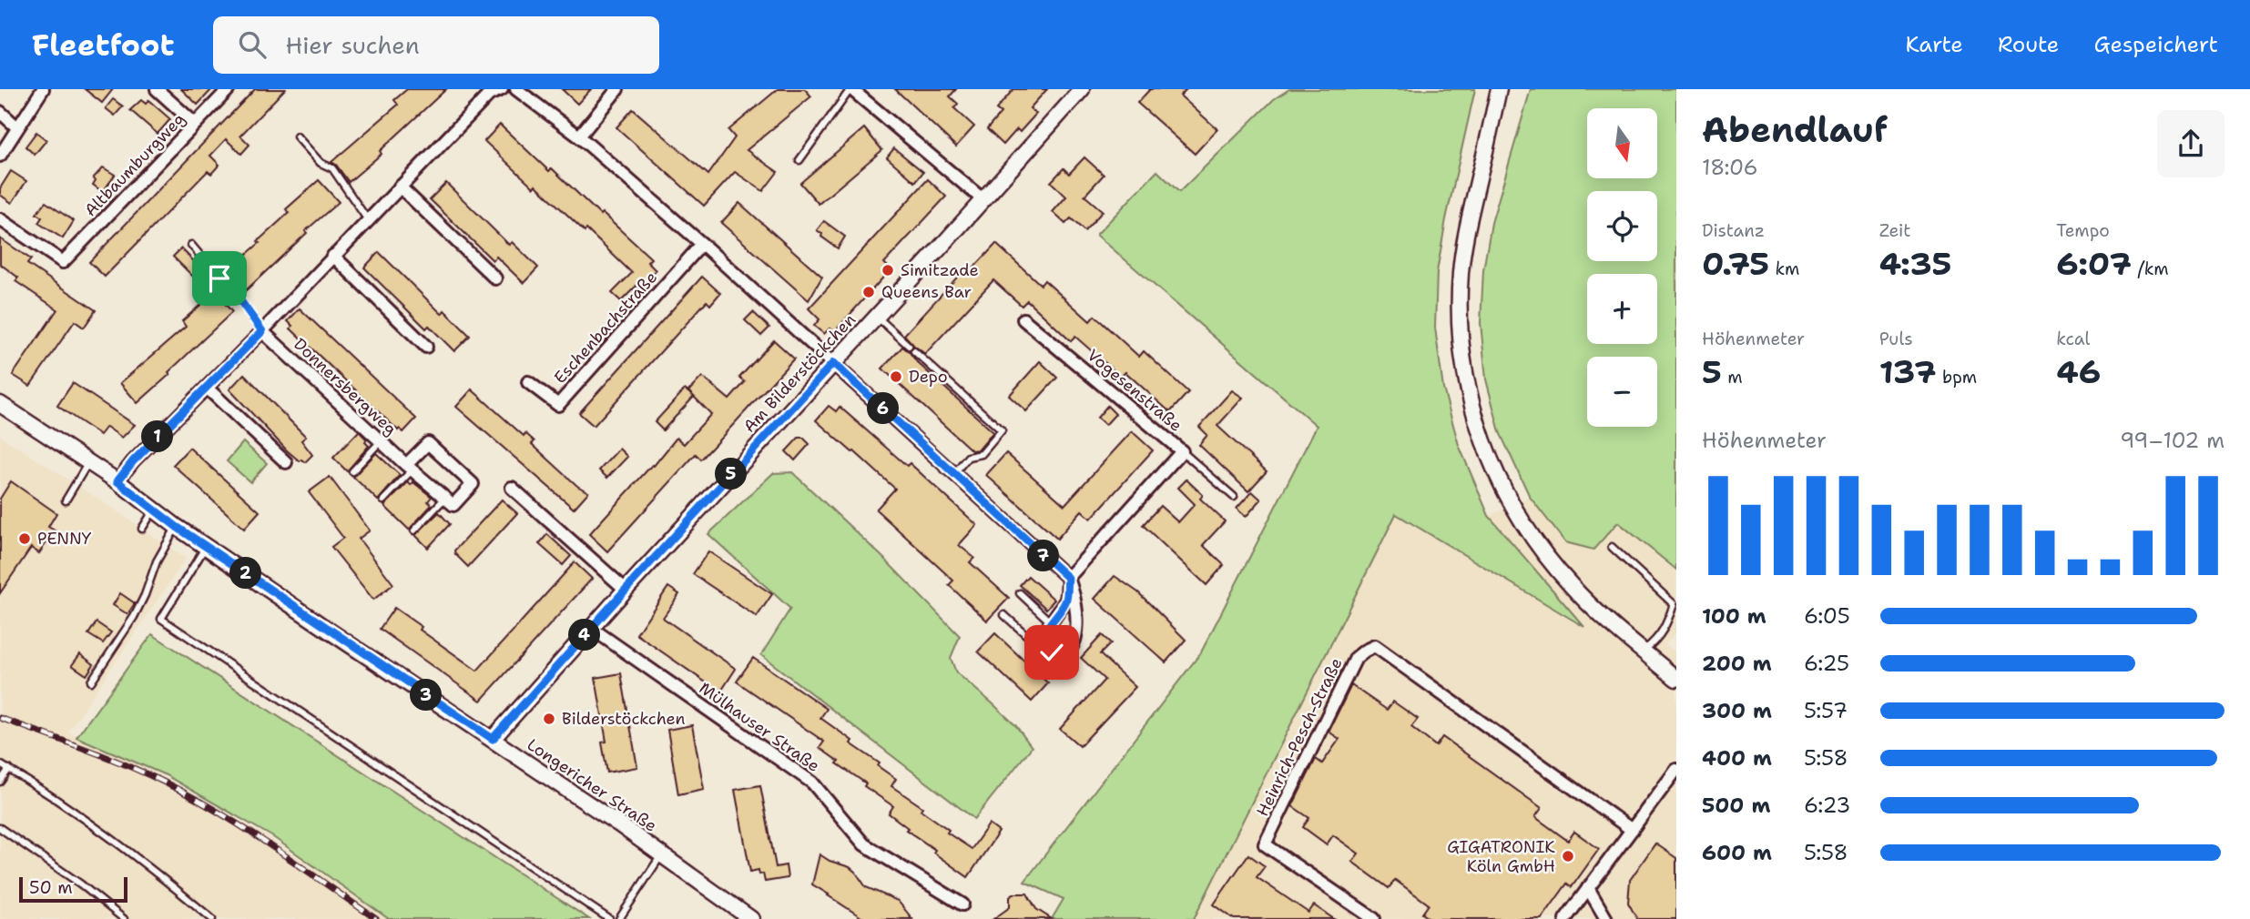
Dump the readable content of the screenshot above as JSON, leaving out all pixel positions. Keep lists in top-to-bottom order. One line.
{"streets":{"street":["Altbaumburgweg","Eschenbachstraße","Am Bilderstöckchen","Donnersbergweg","Vogesenstraße","Mülhauser Straße","Heinrich-Pesch-Straße","Longericher Straße"]},"crossings":[["Am Bilderstöckchen","Mülhauser Straße"],["Am Bilderstöckchen","Longericher Straße"]],"places":["Simitzade","Queens Bar","Depo","PENNY","Bilderstöckchen","GIGATRONIK Köln GmbH"],"scale_bar":"50 m","north":"bottom","page":{"header":"Fleetfoot","search":"Hier suchen","nav":["Karte","Route","Gespeichert"],"heading":["Abendlauf","18:06"],"map_buttons":["+","−"],"stats":[["Distanz","0.75 km"],["Zeit","4:35"],["Tempo","6:07 /km"],["Höhenmeter","5 m"],["Puls","137 bpm"],["kcal","46"]],"pins":["6","1","5","7","2","4","3"],"chart":["Höhenmeter","99–102 m"],"list":[{"name":"100 m","note":"6:05"},{"name":"200 m","note":"6:25"},{"name":"300 m","note":"5:57"},{"name":"400 m","note":"5:58"},{"name":"500 m","note":"6:23"},{"name":"600 m","note":"5:58"}],"scale":"50 m"}}
